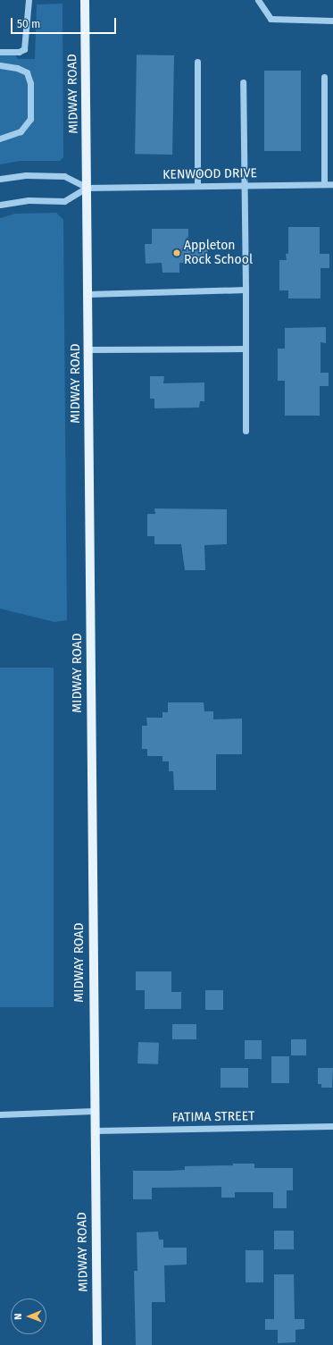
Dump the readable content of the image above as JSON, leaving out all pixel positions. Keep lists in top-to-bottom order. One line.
{"streets":{"main road":["MIDWAY ROAD"],"street":["KENWOOD DRIVE","FATIMA STREET"]},"crossings":[["MIDWAY ROAD","KENWOOD DRIVE"],["MIDWAY ROAD","FATIMA STREET"]],"places":["Appleton Rock School"],"scale_bar":"50 m","north":"left"}
